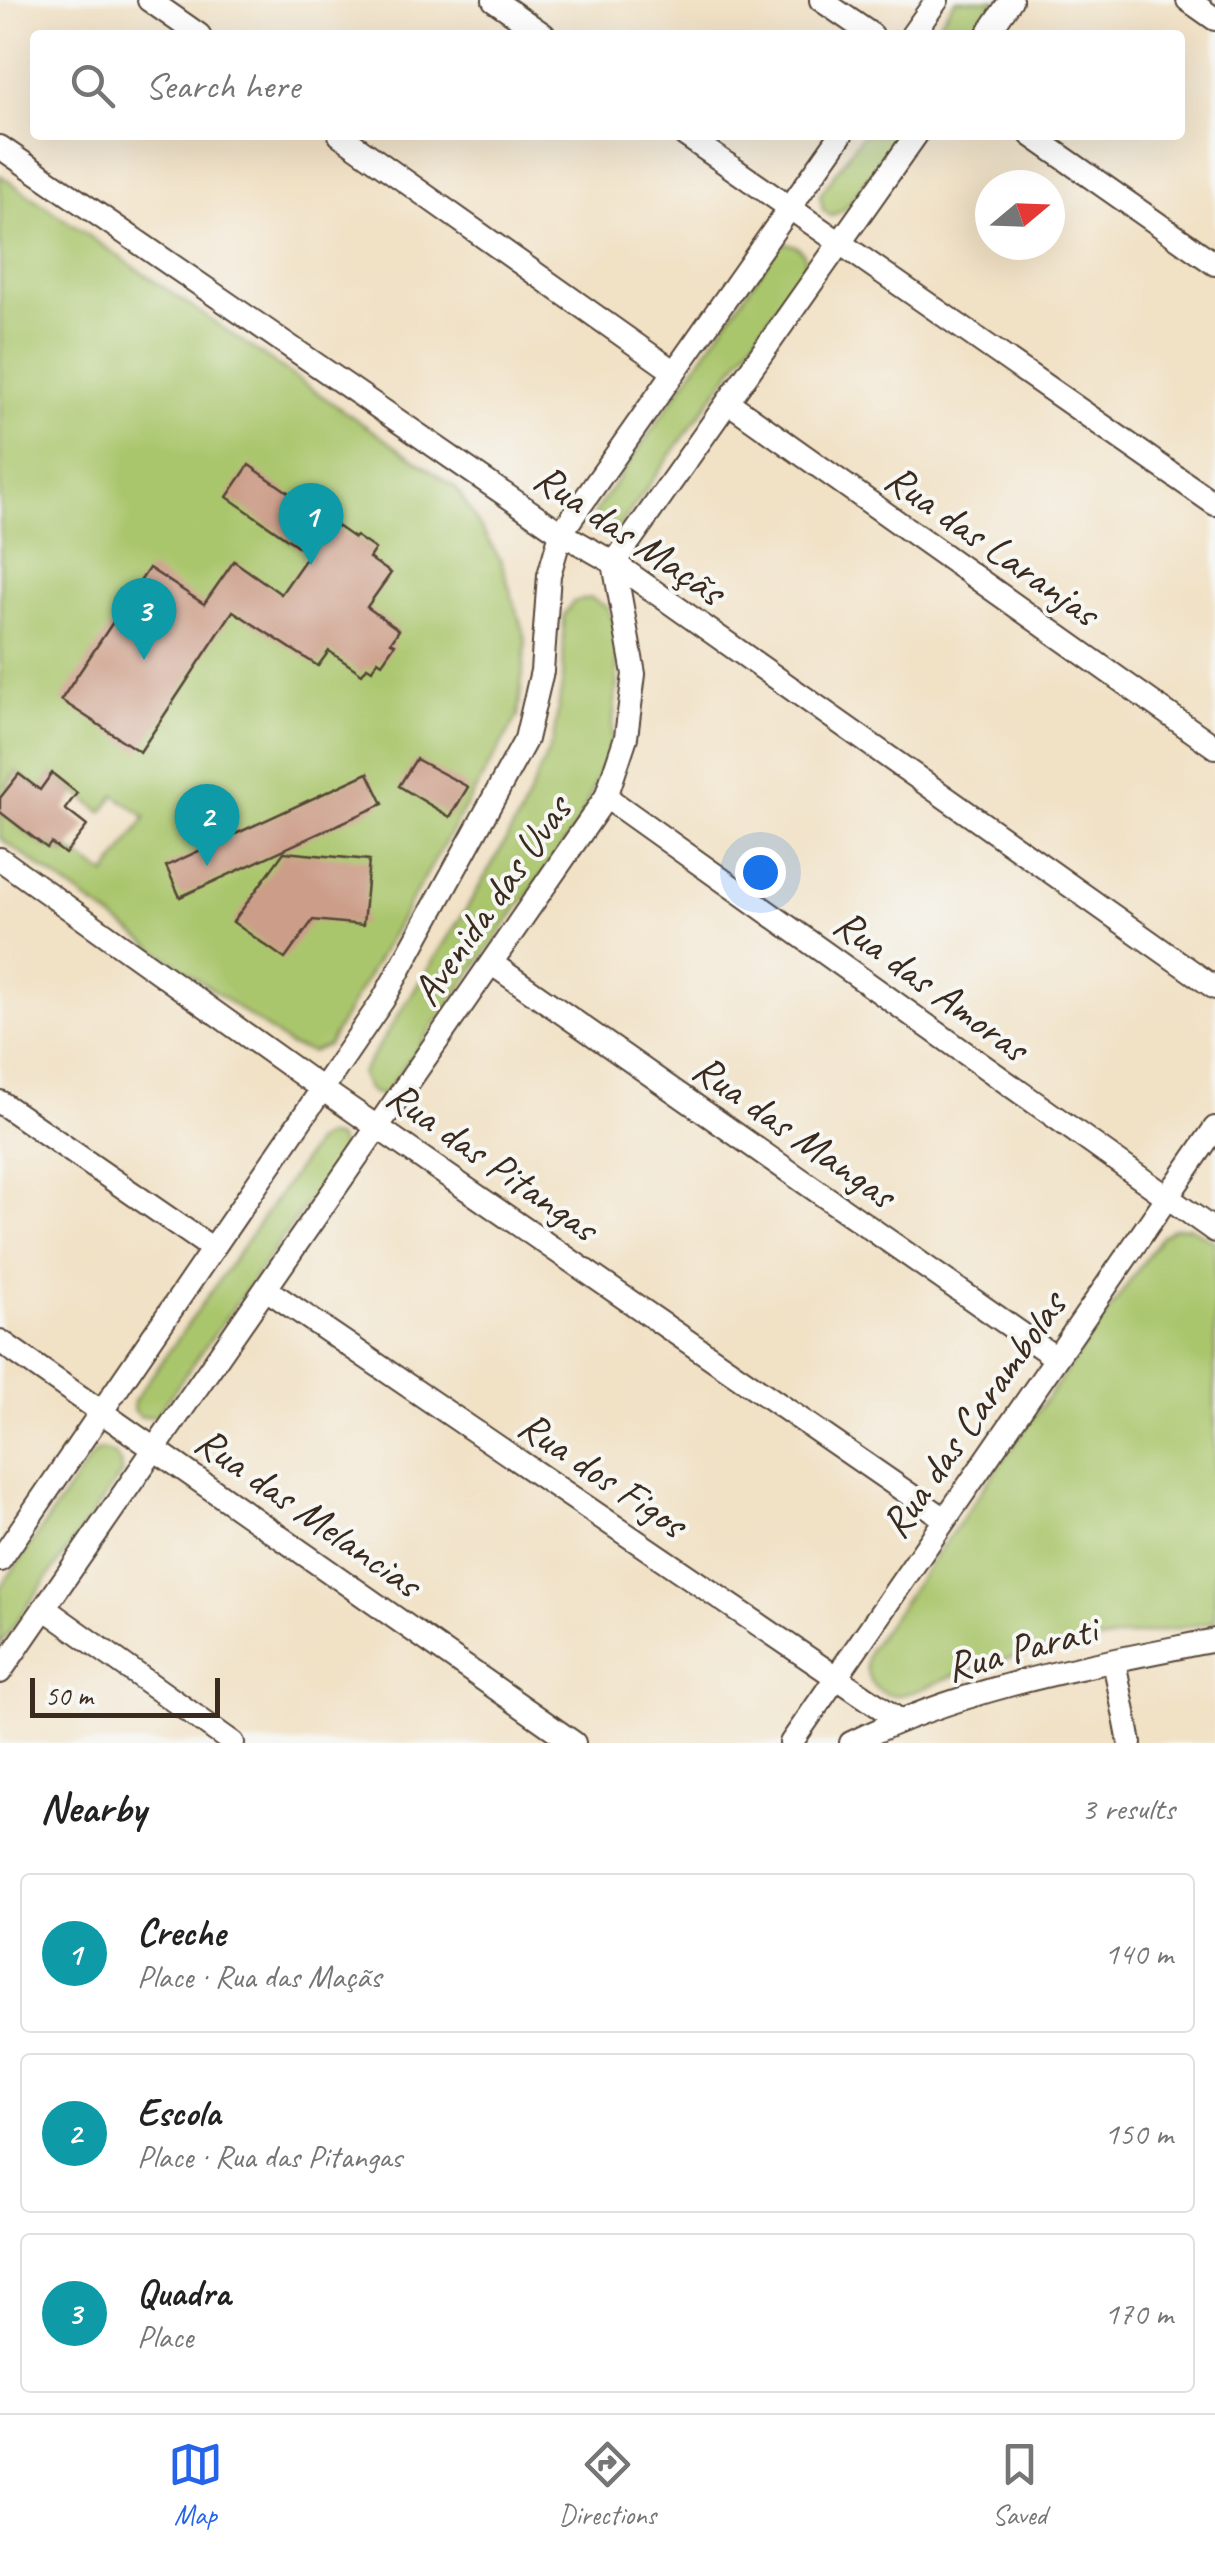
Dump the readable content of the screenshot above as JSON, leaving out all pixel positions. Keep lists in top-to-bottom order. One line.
{"streets":{"street":["Rua das Maçãs","Rua das Laranjas","Avenida das Uvas","Rua das Amoras","Rua das Mangas","Rua das Pitangas","Rua das Carambolas","Rua dos Figos","Rua das Melancias","Rua Parati"]},"crossings":[["Rua das Maçãs","Avenida das Uvas"],["Avenida das Uvas","Rua das Amoras"],["Avenida das Uvas","Rua das Mangas"],["Avenida das Uvas","Rua das Pitangas"],["Avenida das Uvas","Rua dos Figos"],["Avenida das Uvas","Rua das Melancias"],["Rua das Amoras","Rua das Carambolas"],["Rua das Mangas","Rua das Carambolas"],["Rua das Pitangas","Rua das Carambolas"],["Rua das Carambolas","Rua dos Figos"],["Rua dos Figos","Rua Parati"]],"scale_bar":"50 m","north":"right","page":{"search":"Search here","pins":["1","3","2"],"scale":"50 m","heading":["Nearby","3 results"],"list":[{"mark":"1","name":"Creche","note":"Place · Rua das Maçãs","value":"140 m"},{"mark":"2","name":"Escola","note":"Place · Rua das Pitangas","value":"150 m"},{"mark":"3","name":"Quadra","note":"Place","value":"170 m"}],"nav":["Map","Directions","Saved"]}}
